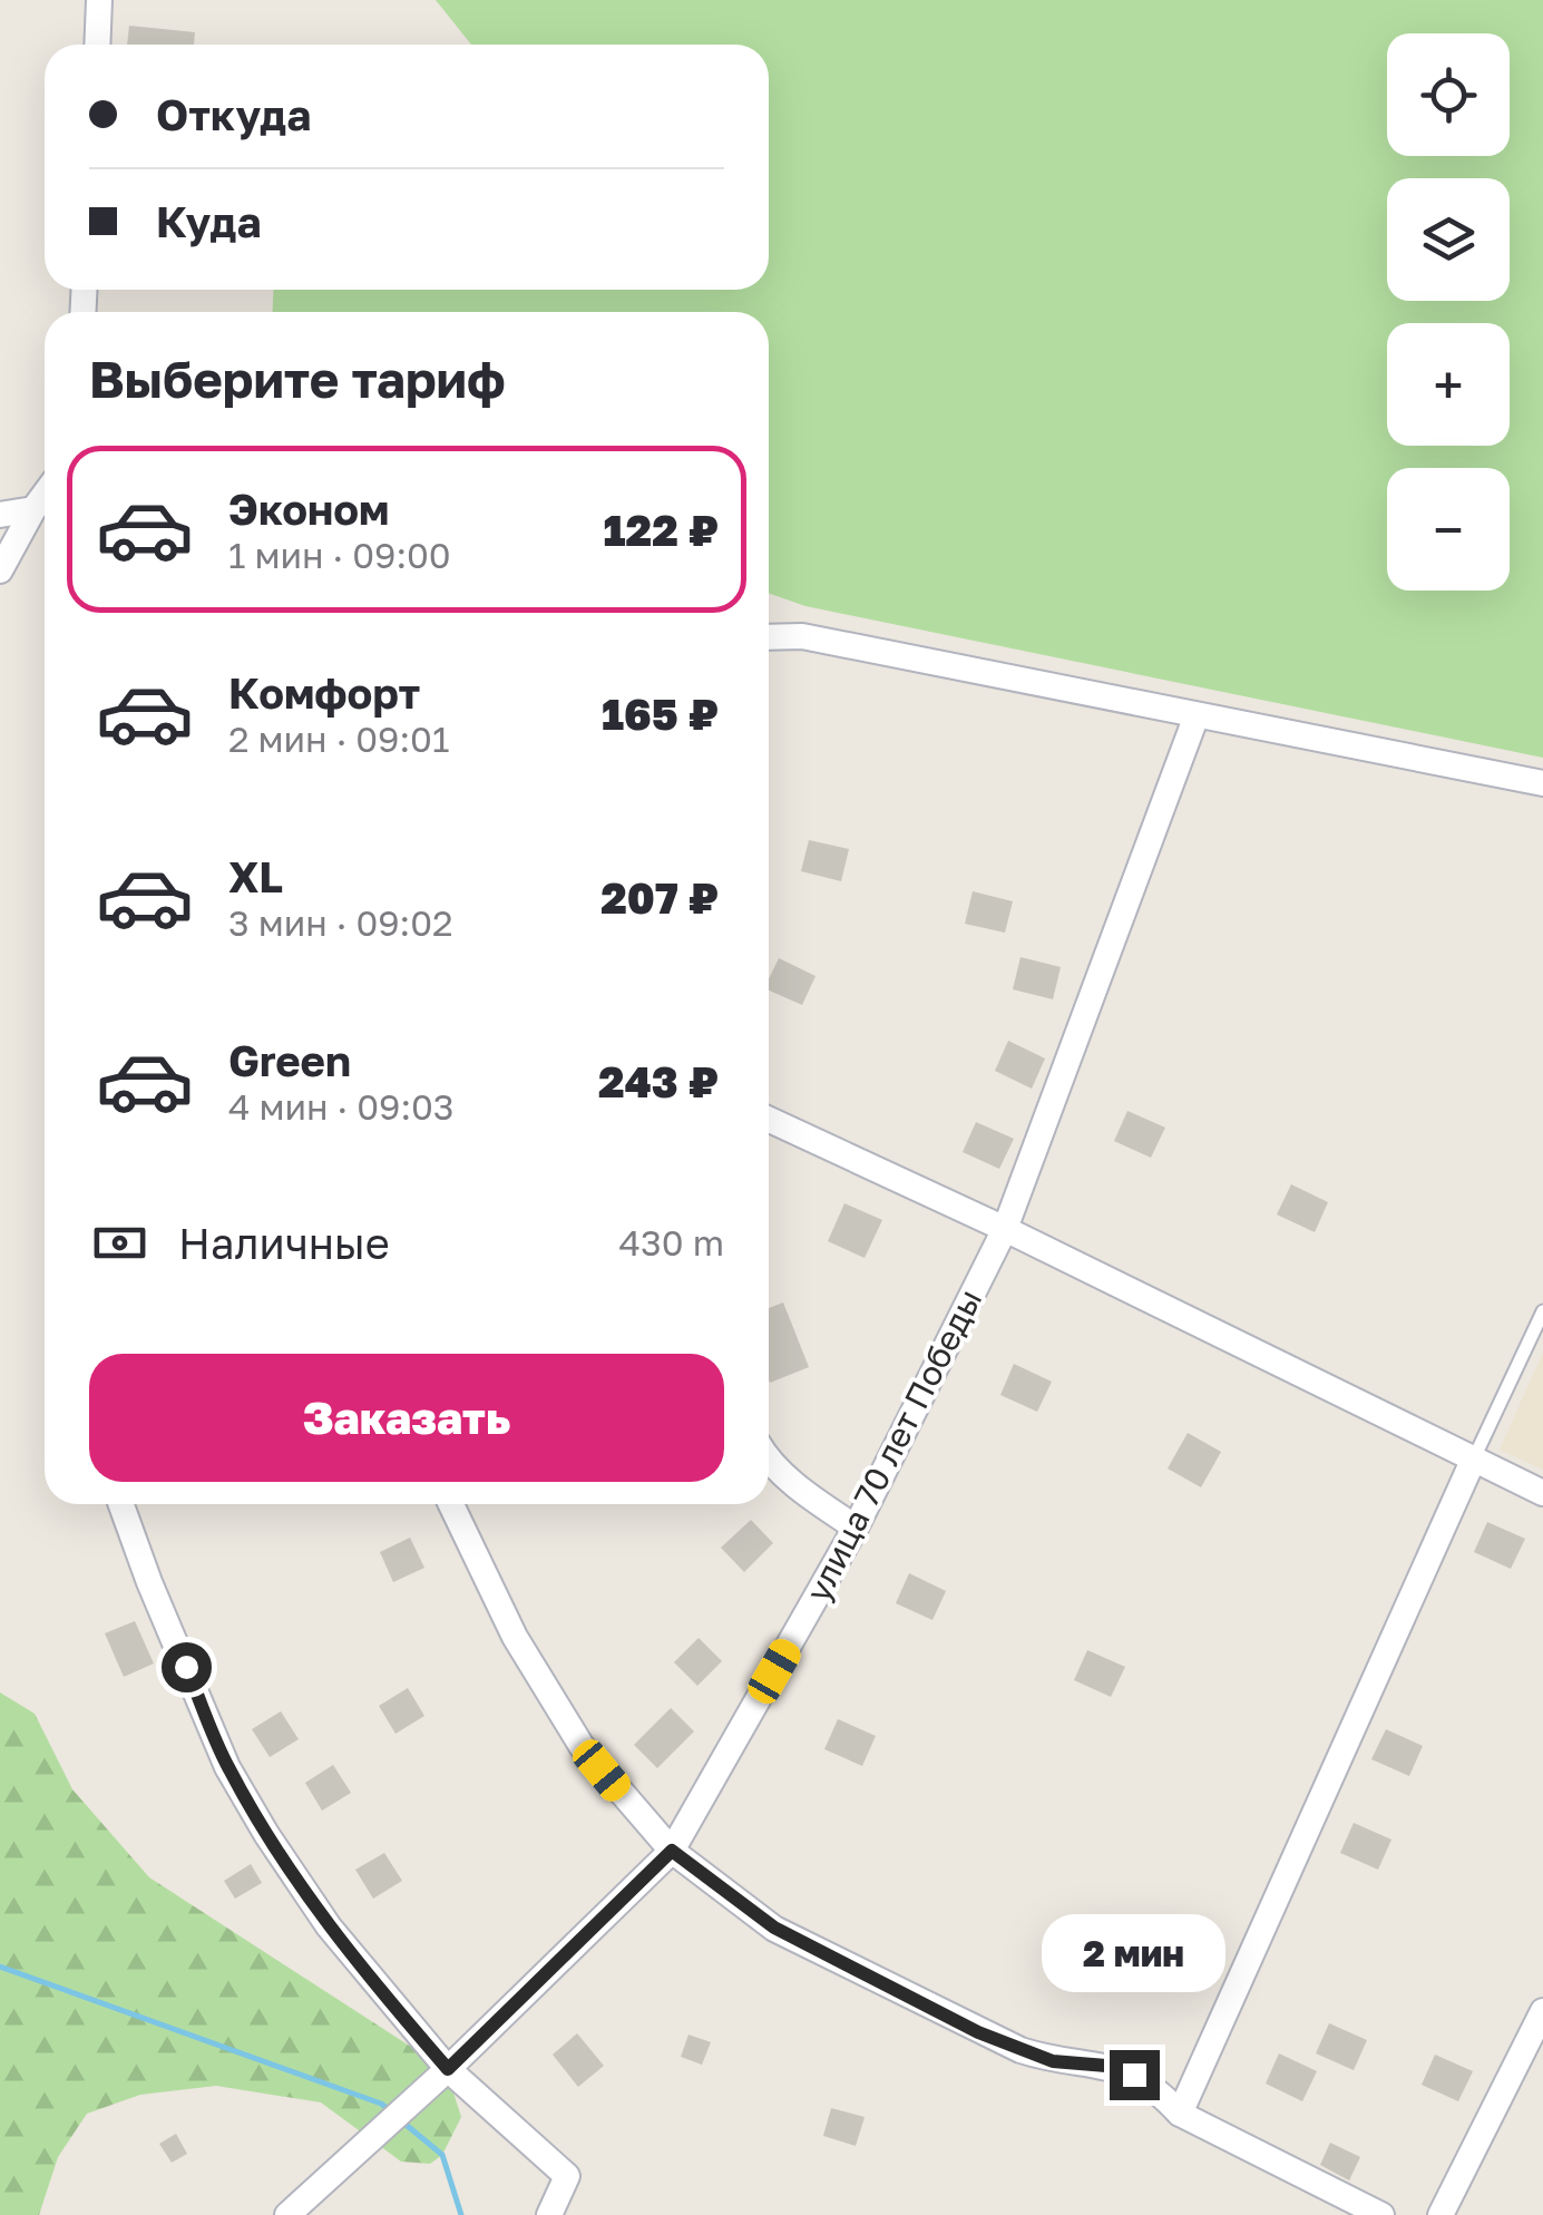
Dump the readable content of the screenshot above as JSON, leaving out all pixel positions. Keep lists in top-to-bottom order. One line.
{"streets":{"street":["улица 70 лет Победы"]},"page":{"map_buttons":["+","−"],"banner":["Откуда","Куда"],"heading":"Выберите тариф","list":[{"name":"Эконом","note":"1 мин · 09:00","value":"122 ₽"},{"name":"Комфорт","note":"2 мин · 09:01","value":"165 ₽"},{"name":"XL","note":"3 мин · 09:02","value":"207 ₽"},{"name":"Green","note":"4 мин · 09:03","value":"243 ₽"}],"pay":["Наличные","430 m"],"buttons":"Заказать","bubble":"2 мин"}}
